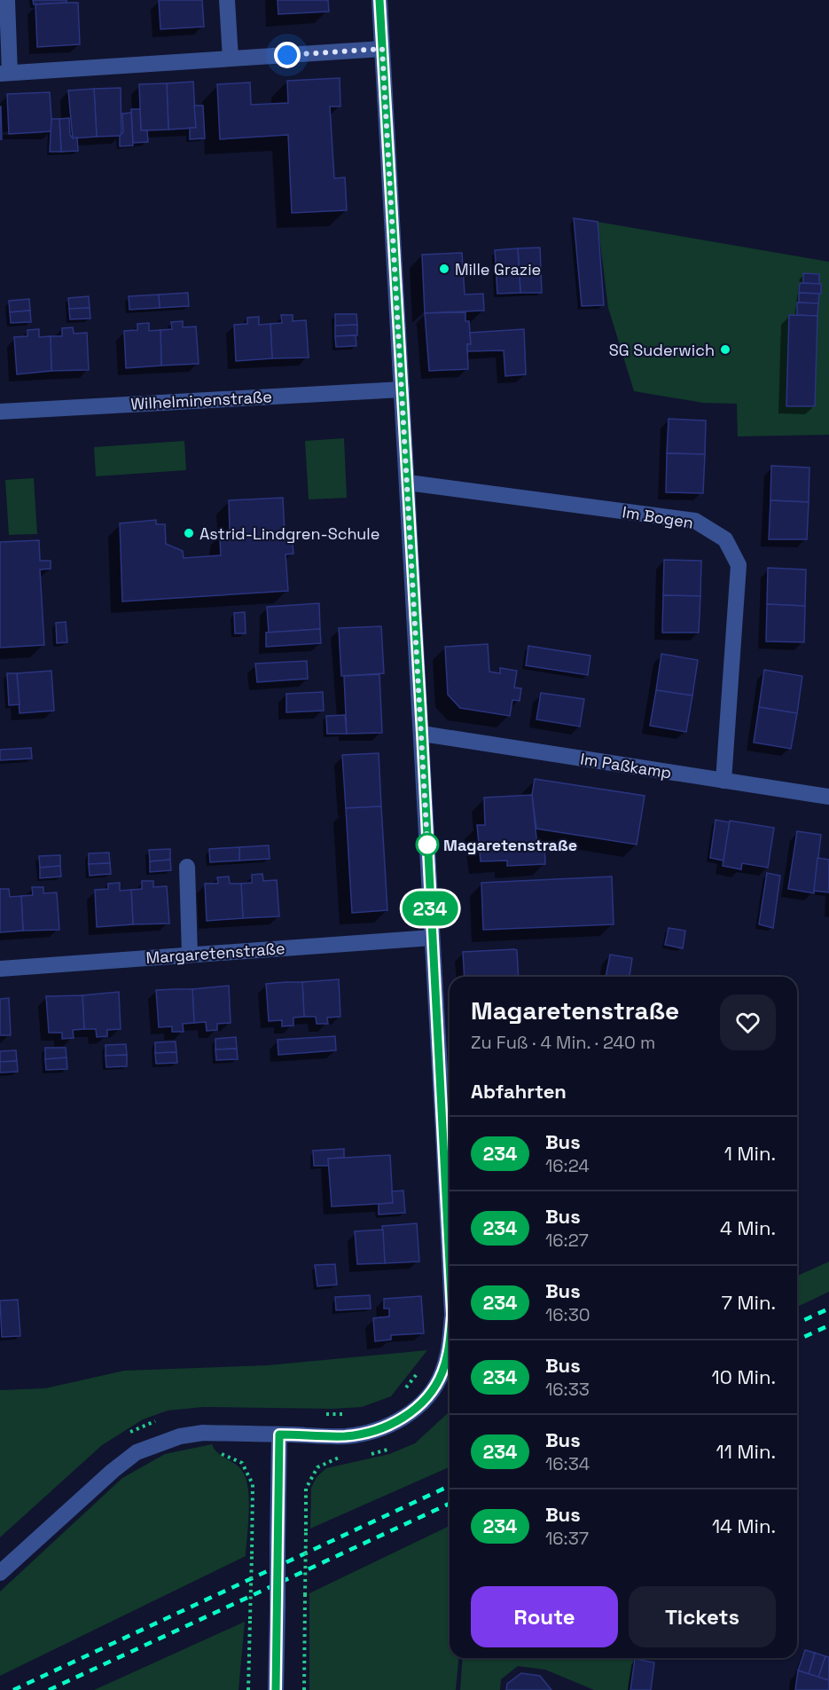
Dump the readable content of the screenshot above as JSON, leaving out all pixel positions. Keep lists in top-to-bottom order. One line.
{"streets":{"street":["Wilhelminenstraße","Im Bogen","Im Paßkamp","Margaretenstraße"]},"crossings":[["Im Bogen","Im Paßkamp"]],"places":["Mille Grazie","SG Suderwich","Astrid-Lindgren-Schule","Magaretenstraße"],"lines":["bus line 234"],"page":{"on_map":"234","heading":[["Magaretenstraße","Zu Fuß · 4 Min. · 240 m"],"Abfahrten"],"list":[{"mark":"234","name":"Bus","note":"16:24","value":"1 Min."},{"mark":"234","name":"Bus","note":"16:27","value":"4 Min."},{"mark":"234","name":"Bus","note":"16:30","value":"7 Min."},{"mark":"234","name":"Bus","note":"16:33","value":"10 Min."},{"mark":"234","name":"Bus","note":"16:34","value":"11 Min."},{"mark":"234","name":"Bus","note":"16:37","value":"14 Min."}],"buttons":["Route","Tickets"]}}
